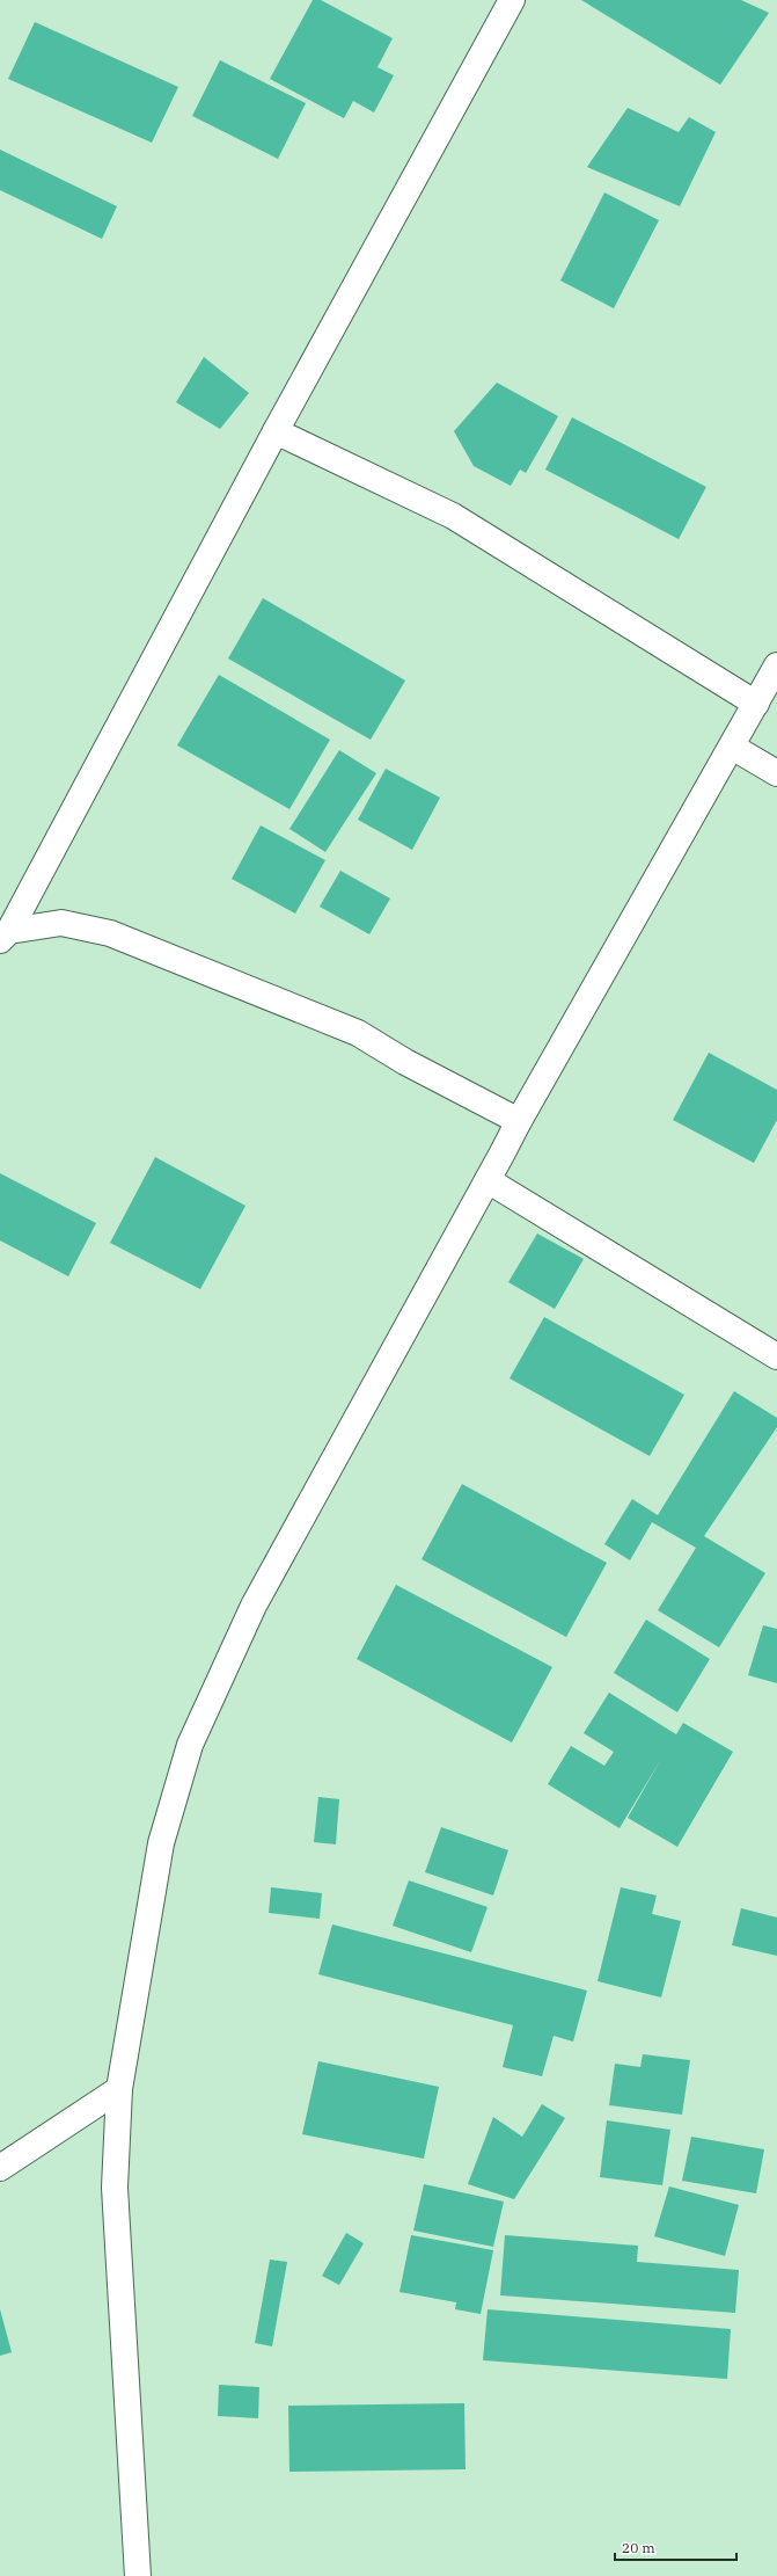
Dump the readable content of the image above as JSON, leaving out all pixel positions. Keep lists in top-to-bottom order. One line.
{"scale_bar":"20 m"}
